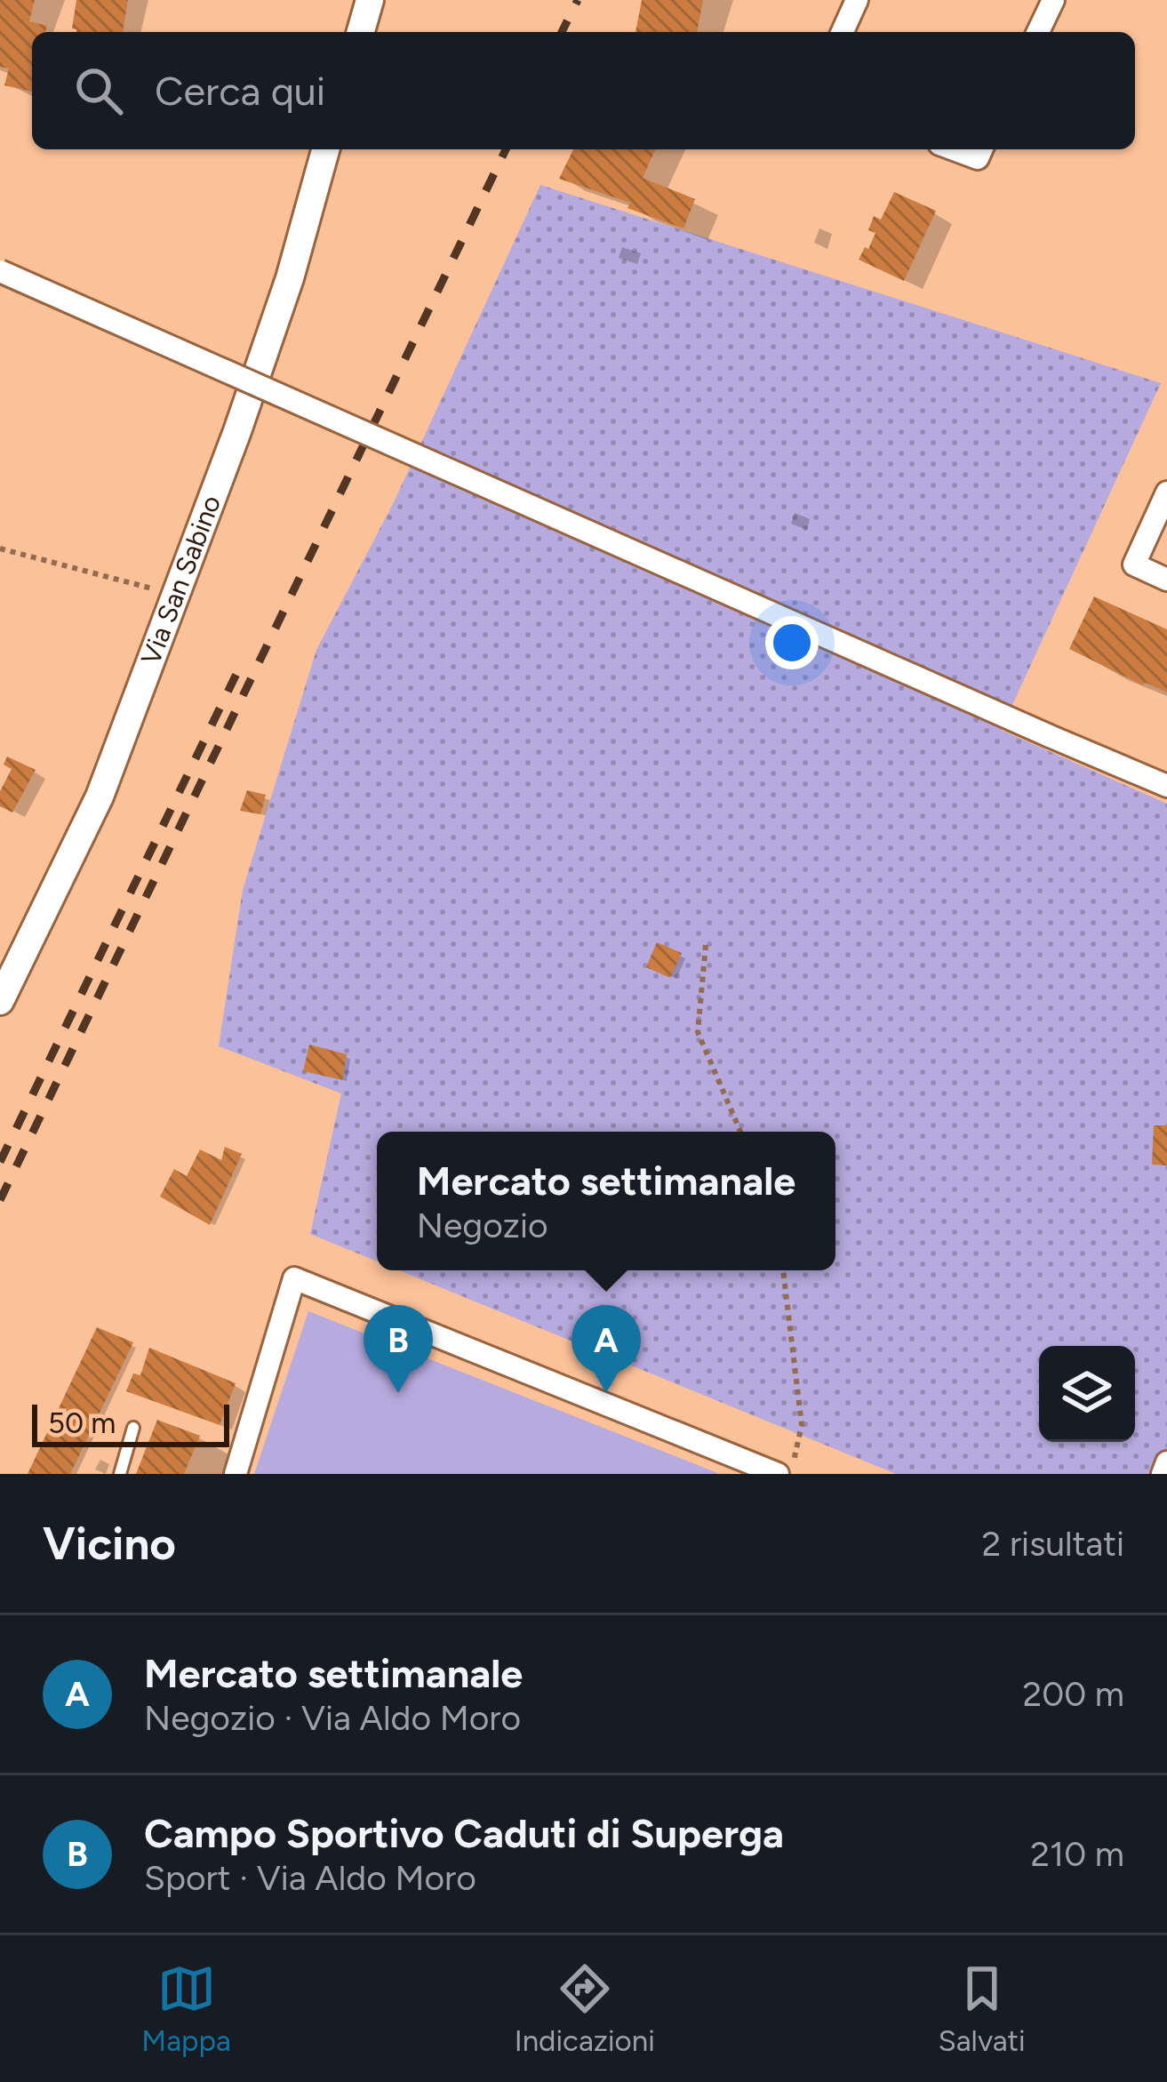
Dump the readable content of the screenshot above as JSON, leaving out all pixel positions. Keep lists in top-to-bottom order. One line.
{"streets":{"street":["Via San Sabino"]},"scale_bar":"50 m","page":{"search":"Cerca qui","popup":["Mercato settimanale","Negozio"],"pins":["A","B"],"scale":"50 m","heading":["Vicino","2 risultati"],"list":[{"mark":"A","name":"Mercato settimanale","note":"Negozio · Via Aldo Moro","value":"200 m"},{"mark":"B","name":"Campo Sportivo Caduti di Superga","note":"Sport · Via Aldo Moro","value":"210 m"}],"nav":["Mappa","Indicazioni","Salvati"]}}
